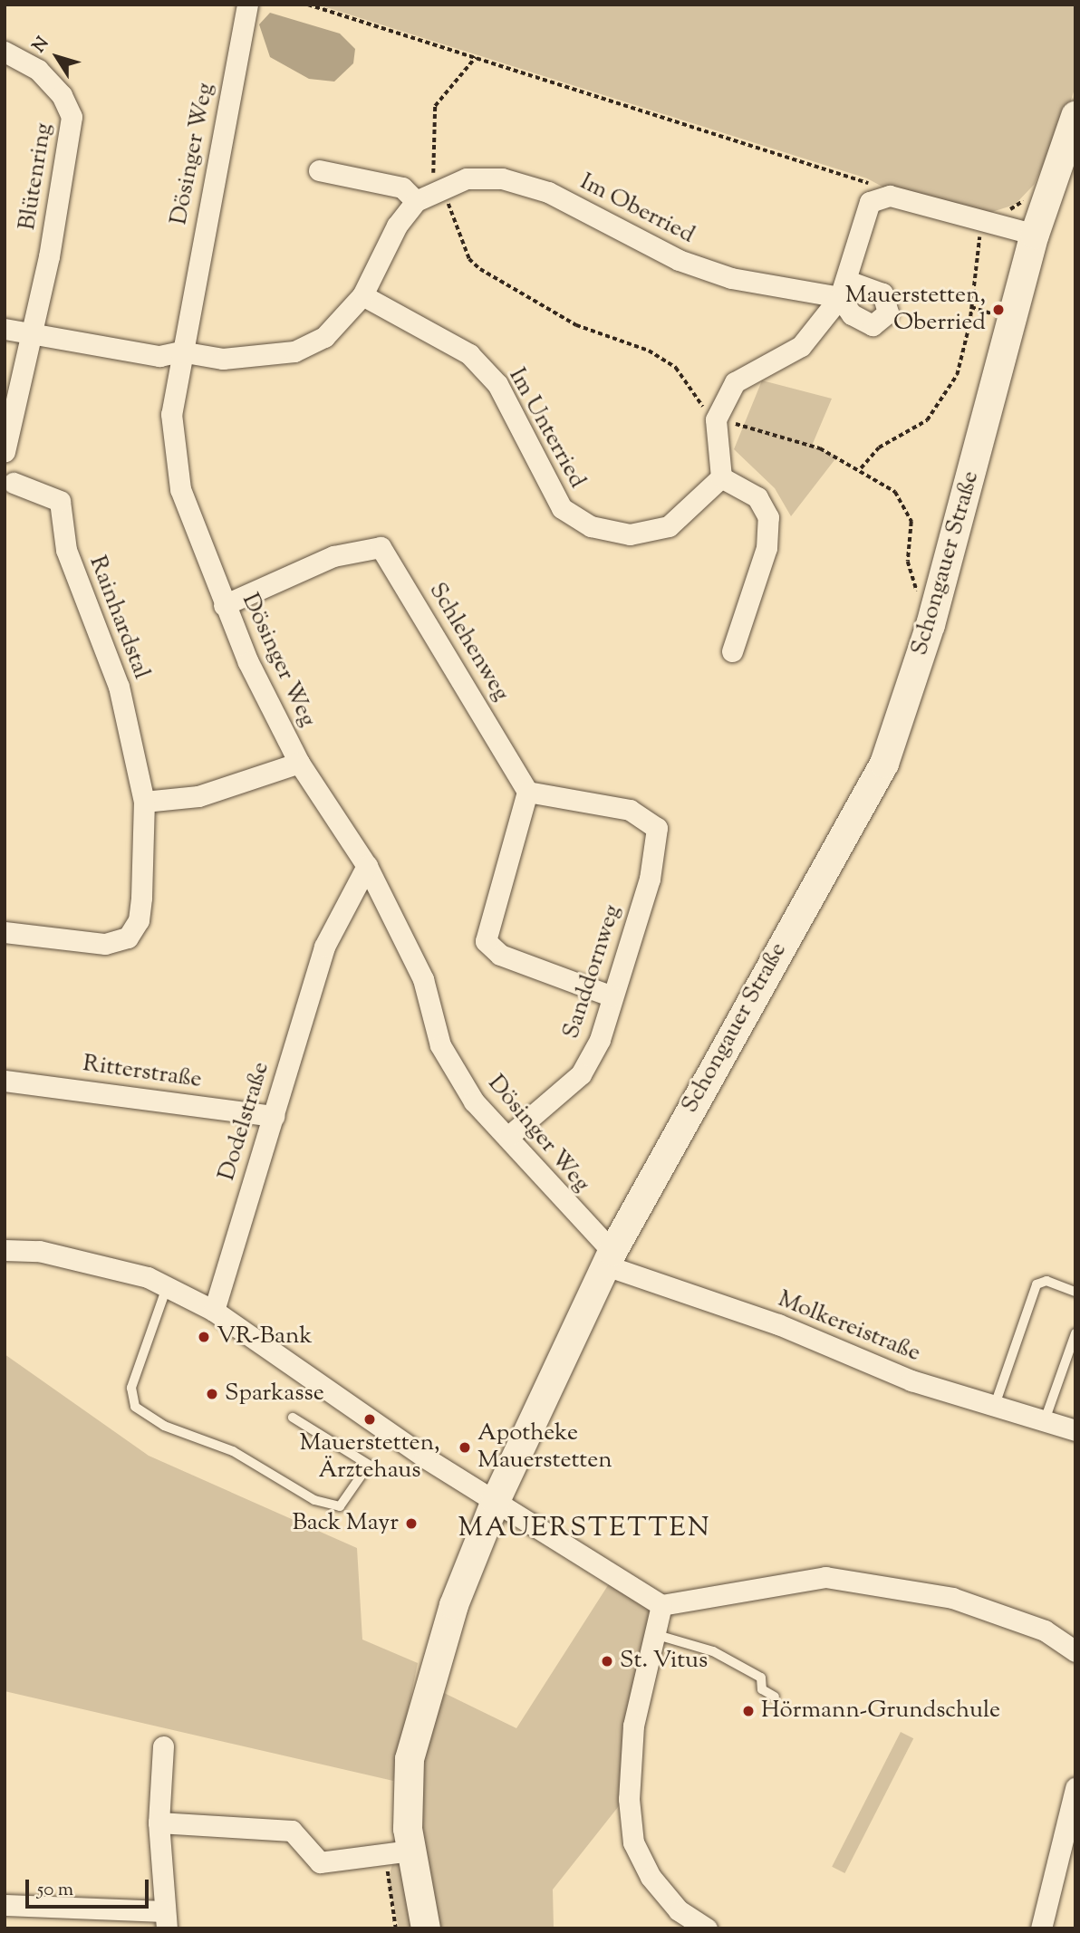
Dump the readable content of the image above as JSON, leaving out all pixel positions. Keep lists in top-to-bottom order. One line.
{"streets":{"main road":["Schongauer Straße"],"street":["Dösinger Weg","Blütenring","Im Oberried","Im Unterried","Rainhardstal","Schlehenweg","Sanddornweg","Ritterstraße","Dodelstraße","Molkereistraße"]},"crossings":[["Dösinger Weg","Im Oberried"],["Dösinger Weg","Schongauer Straße"],["Dösinger Weg","Schlehenweg"],["Dösinger Weg","Sanddornweg"],["Dösinger Weg","Dodelstraße"],["Dösinger Weg","Molkereistraße"],["Im Oberried","Im Unterried"],["Schongauer Straße","Molkereistraße"],["Schlehenweg","Sanddornweg"],["Ritterstraße","Dodelstraße"]],"districts":["MAUERSTETTEN"],"places":["Mauerstetten, Oberried","VR-Bank","Sparkasse","Mauerstetten, Ärztehaus","Apotheke Mauerstetten","Back Mayr","St. Vitus","Hörmann-Grundschule"],"scale_bar":"50 m","north":"top left"}
